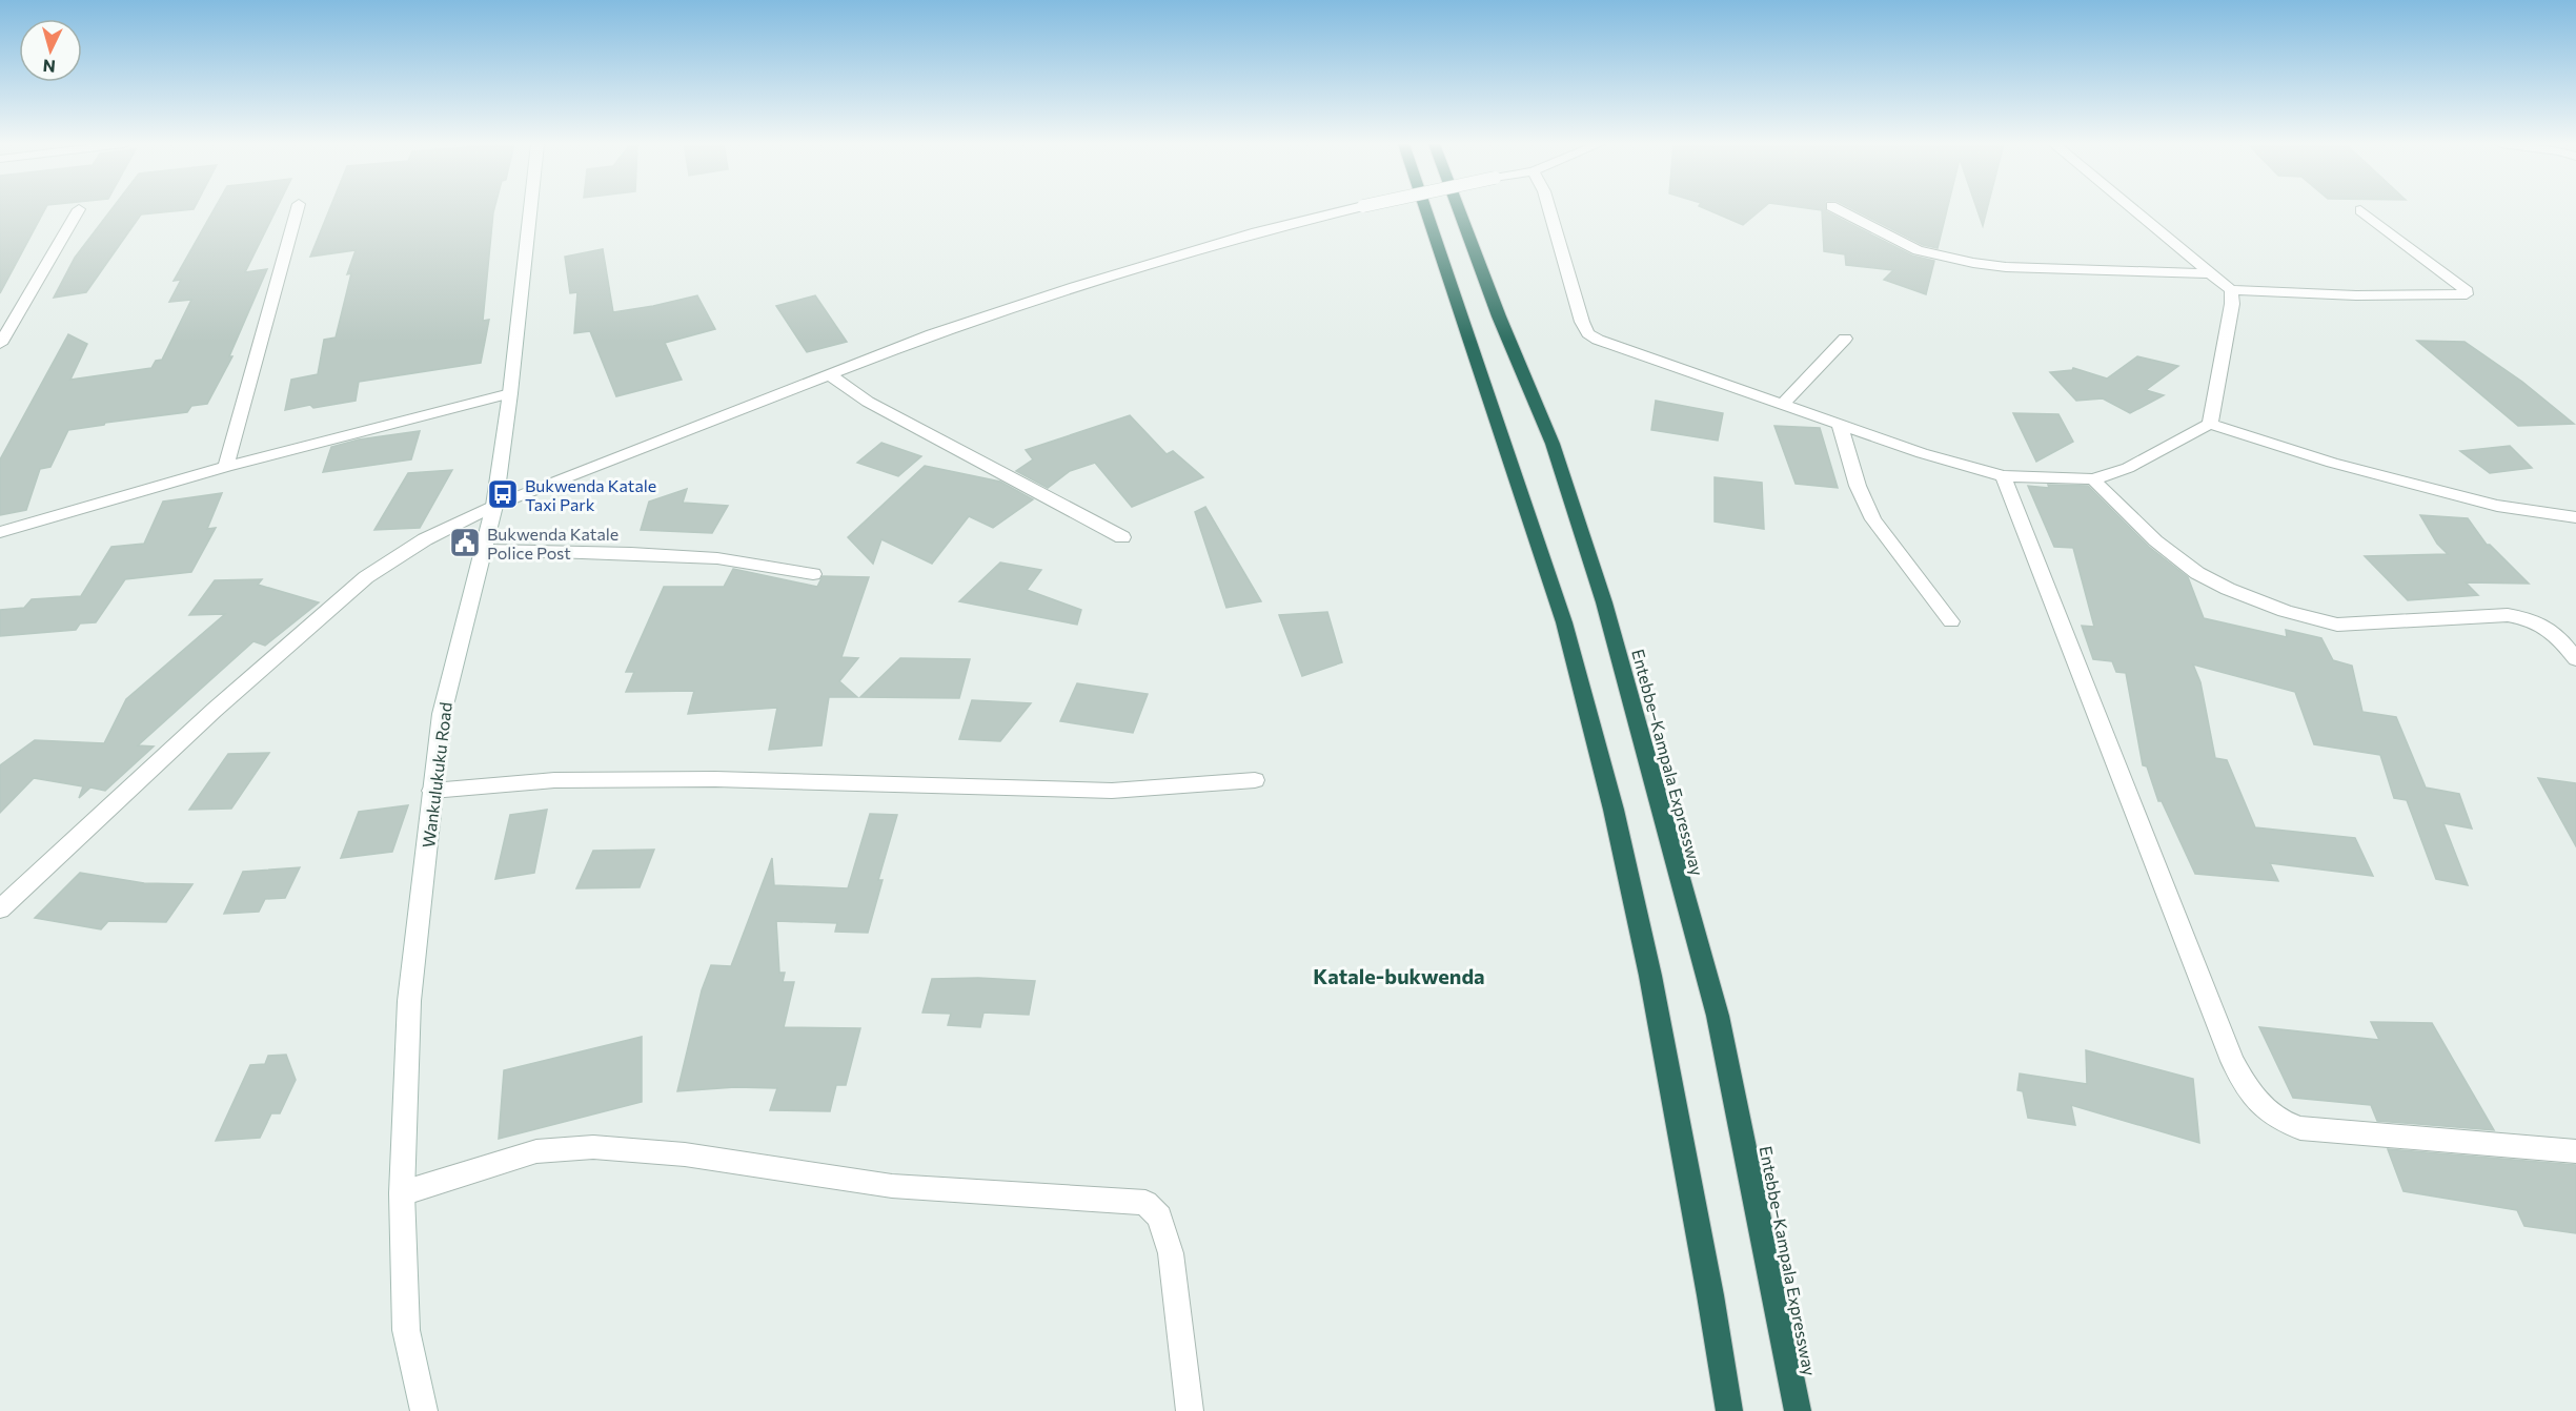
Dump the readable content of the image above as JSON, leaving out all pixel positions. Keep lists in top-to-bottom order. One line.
{"streets":{"highway":["Entebbe–Kampala Expressway"],"street":["Wankulukuku Road"]},"districts":["Katale-bukwenda"],"places":{"bus stop":["Bukwenda Katale Taxi Park"],"public building":["Bukwenda Katale Police Post"]},"north":"bottom"}
